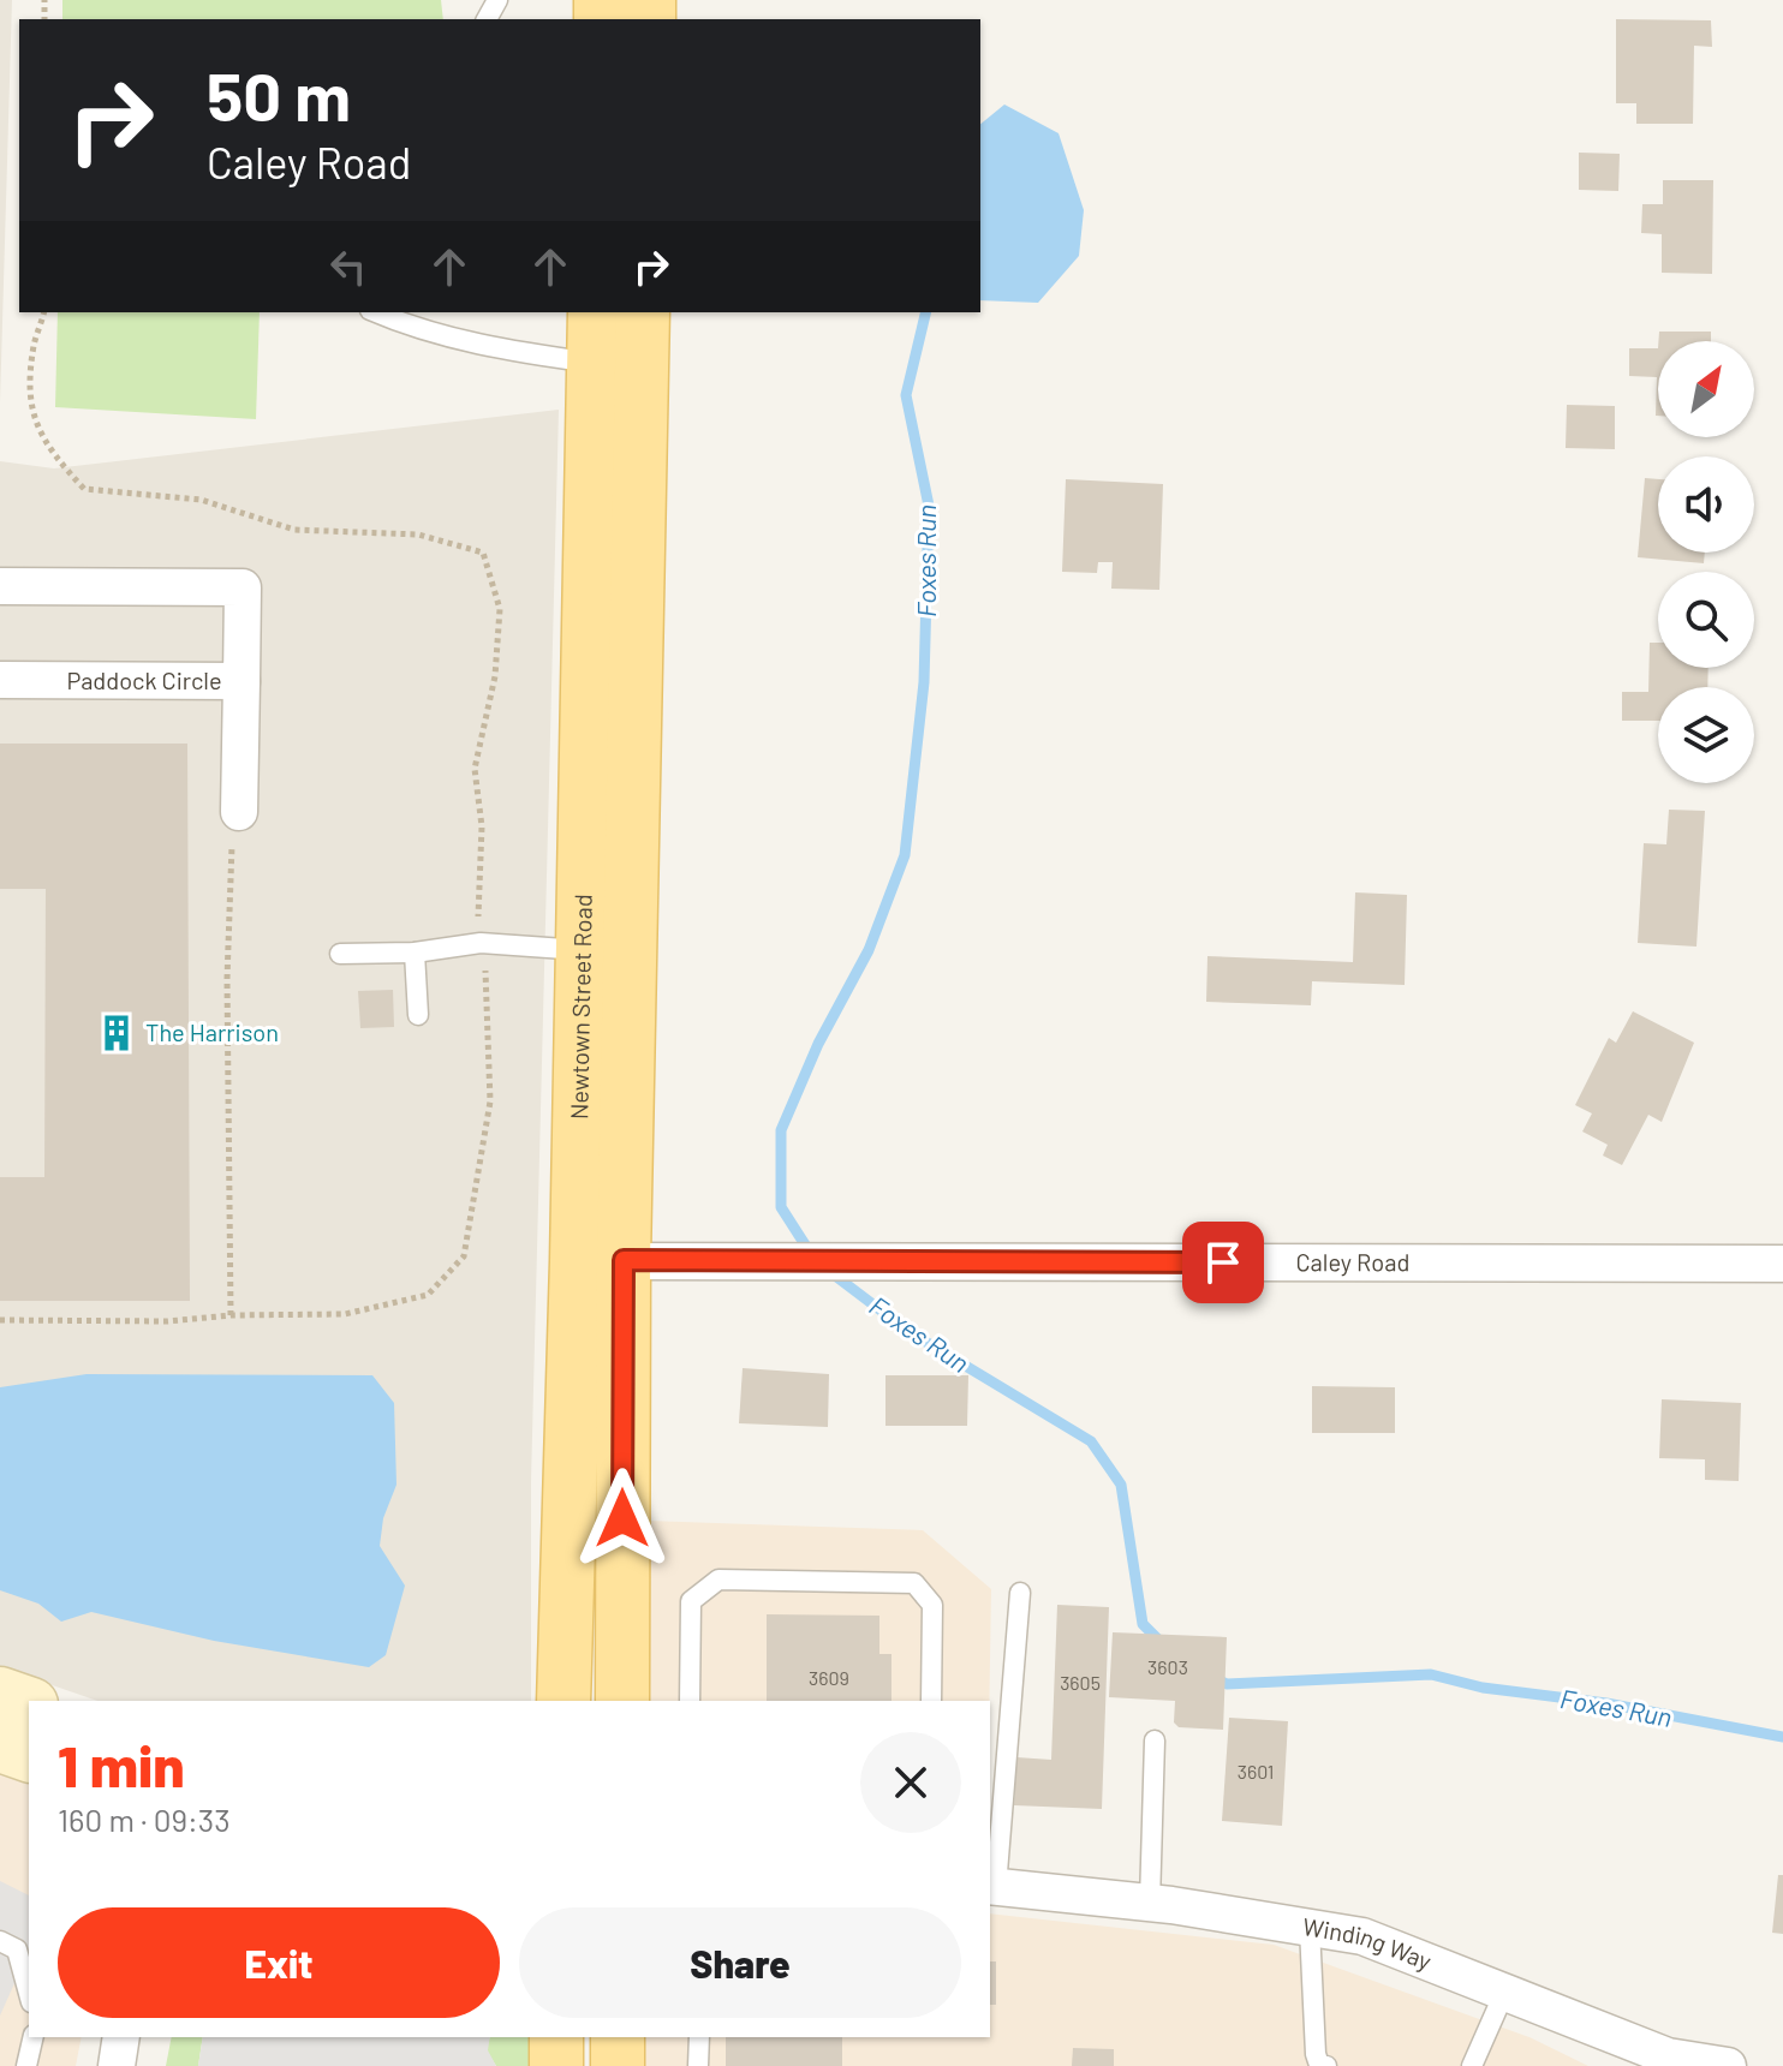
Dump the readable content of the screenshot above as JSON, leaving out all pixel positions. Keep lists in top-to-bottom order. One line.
{"streets":{"main road":["Newtown Street Road"],"street":["Paddock Circle","Caley Road","Winding Way"]},"crossings":[["Newtown Street Road","Caley Road"]],"water":["Foxes Run"],"places":{"building":["The Harrison"]},"house_numbers":["3603","3609","3605","3601"],"north":"top right","page":{"turn":["50 m","Caley Road"],"heading":["1 min","160 m · 09:33"],"buttons":["Exit","Share"]}}
